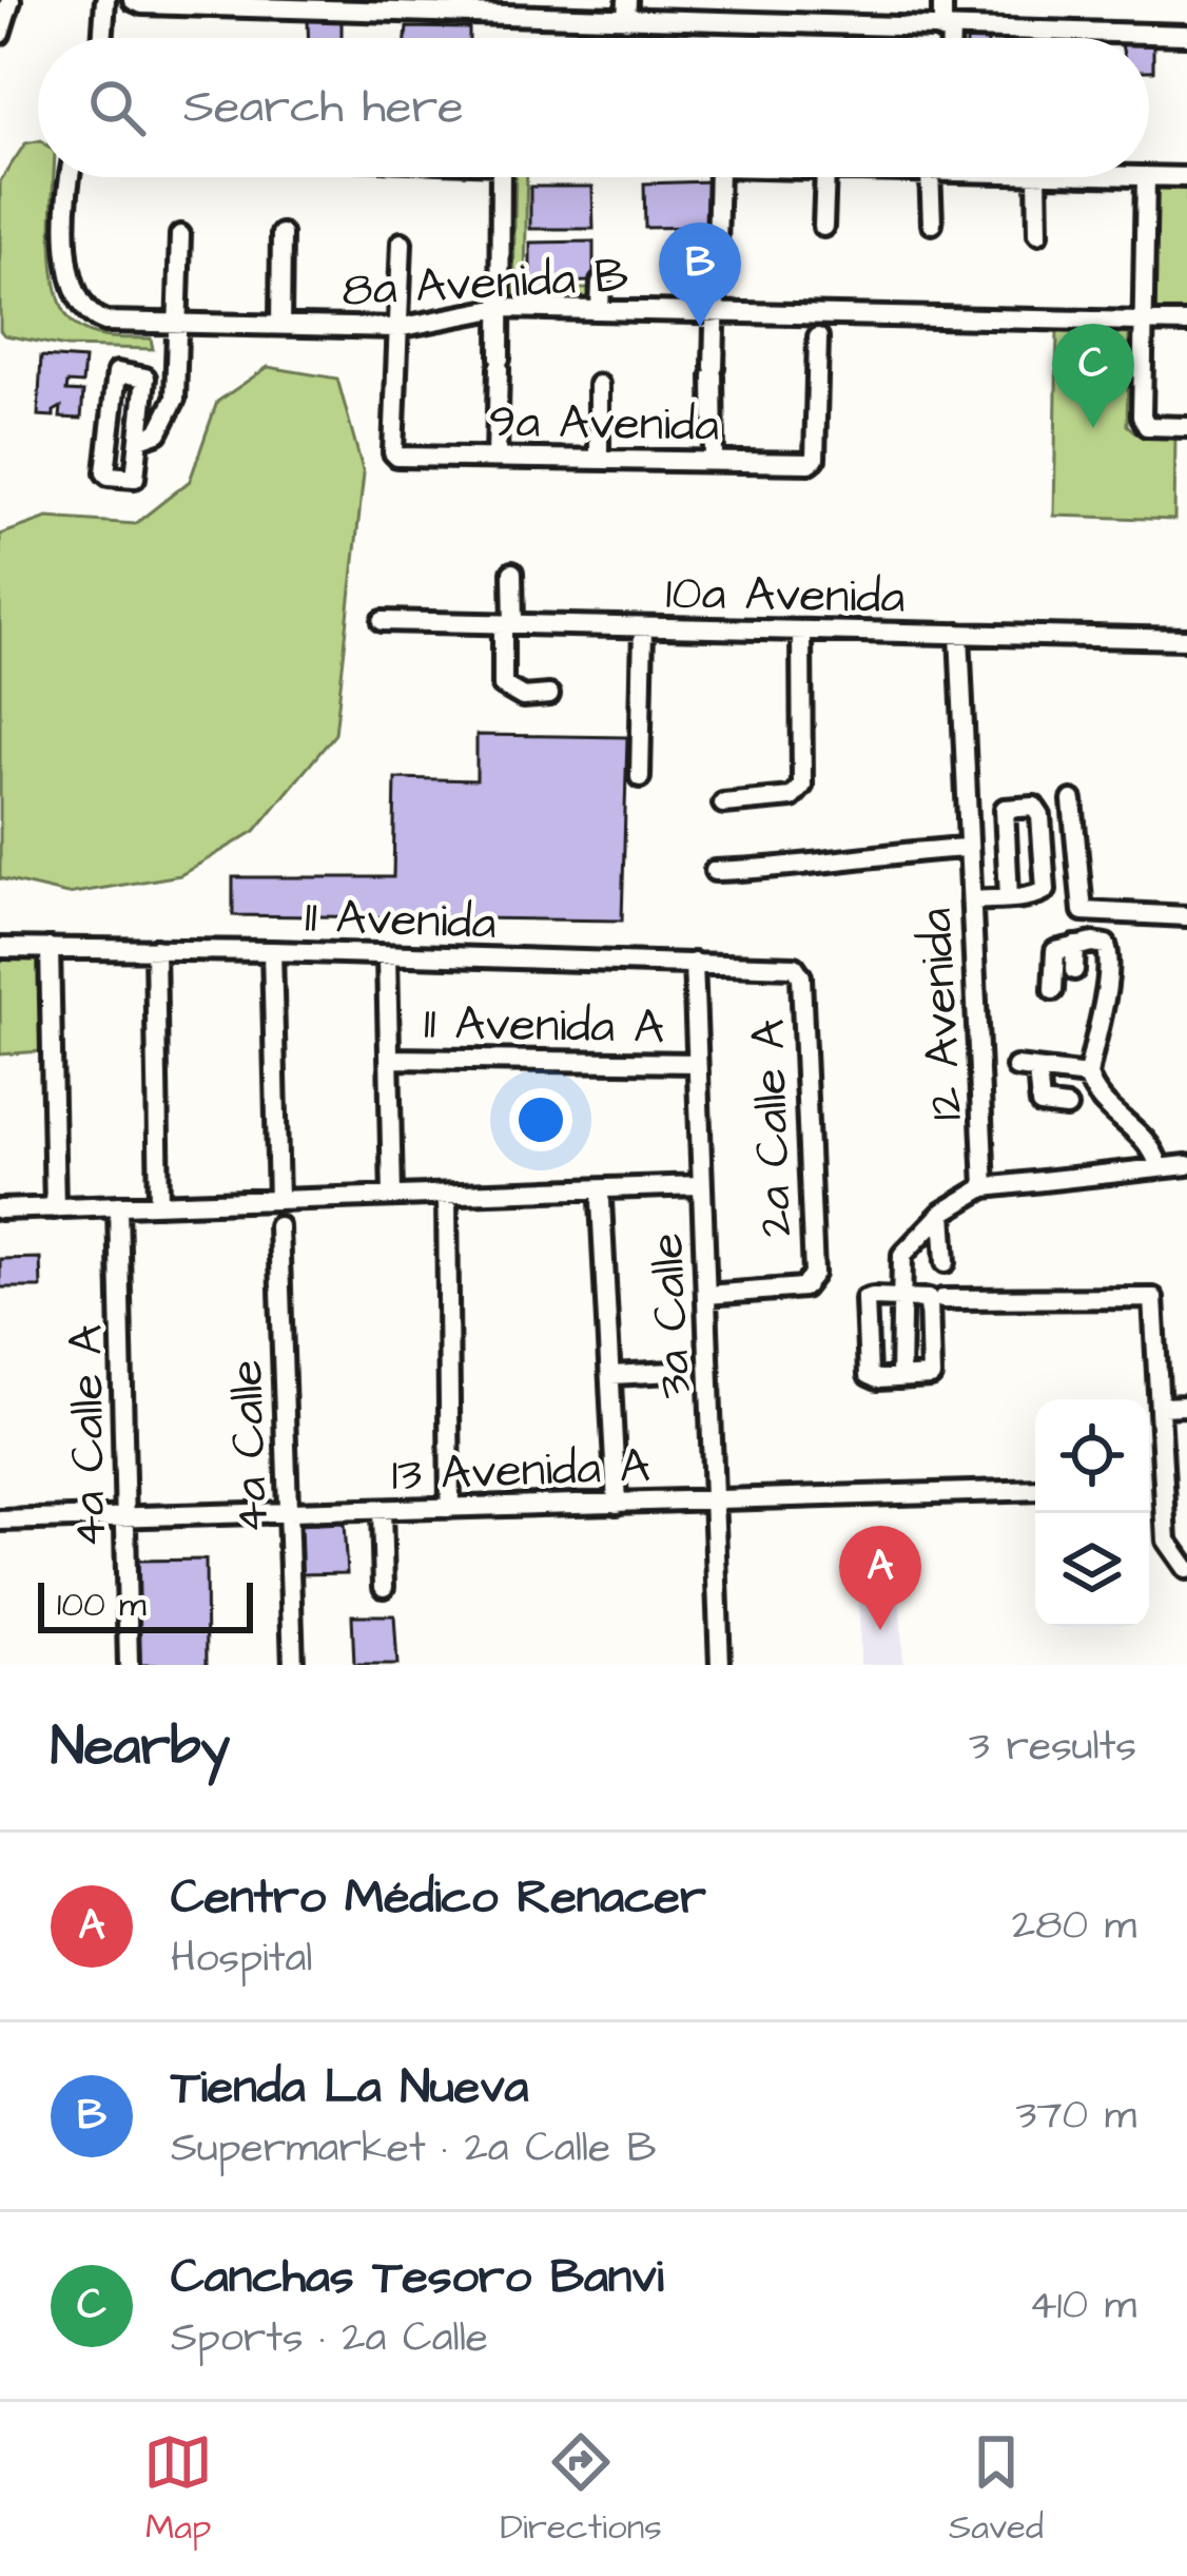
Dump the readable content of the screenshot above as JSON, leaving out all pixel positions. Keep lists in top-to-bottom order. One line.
{"streets":{"street":["8a Avenida B","9a Avenida","10a Avenida","11 Avenida","12 Avenida","11 Avenida A","2a Calle A","3a Calle","4a Calle A","4a Calle","13 Avenida A"]},"crossings":[["8a Avenida B","9a Avenida"],["10a Avenida","12 Avenida"],["11 Avenida","2a Calle A"],["11 Avenida","3a Calle"],["11 Avenida A","3a Calle"],["2a Calle A","3a Calle"],["3a Calle","13 Avenida A"],["4a Calle A","13 Avenida A"],["4a Calle","13 Avenida A"]],"scale_bar":"100 m","page":{"search":"Search here","pins":["B","C","A"],"scale":"100 m","heading":["Nearby","3 results"],"list":[{"mark":"A","name":"Centro Médico Renacer","note":"Hospital","value":"280 m"},{"mark":"B","name":"Tienda La Nueva","note":"Supermarket · 2a Calle B","value":"370 m"},{"mark":"C","name":"Canchas Tesoro Banvi","note":"Sports · 2a Calle","value":"410 m"}],"nav":["Map","Directions","Saved"]}}
